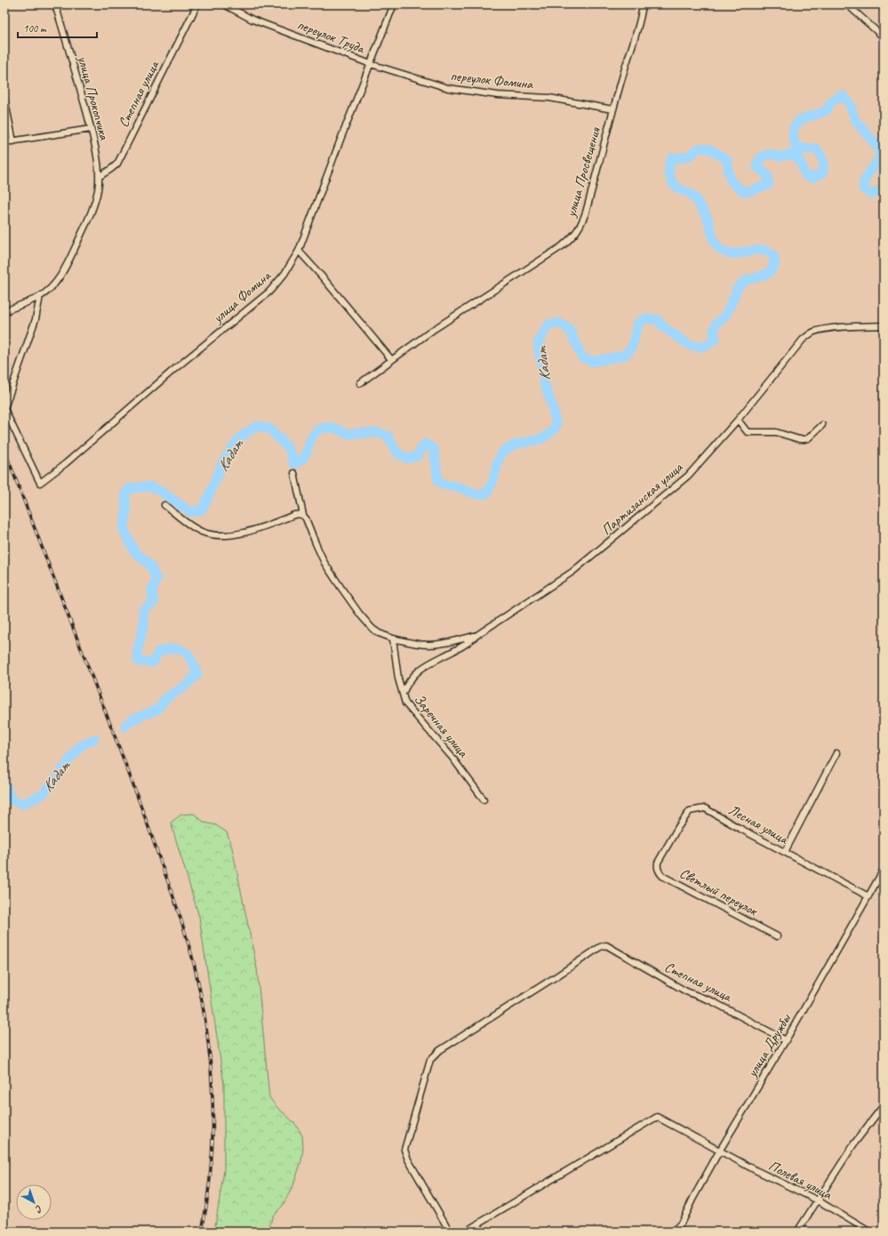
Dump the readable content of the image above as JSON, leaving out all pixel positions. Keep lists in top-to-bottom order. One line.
{"streets":{"street":["переулок Труда","переулок Фомина","Степная улица","улица Прокопчика","улица Просвещения","улица Фомина","Партизанская улица","Заречная улица","Лесная улица","Светлый переулок","улица Дружбы","Полевая улица"]},"crossings":[["переулок Труда","переулок Фомина"],["переулок Труда","улица Фомина"],["переулок Фомина","улица Просвещения"],["переулок Фомина","улица Фомина"],["Степная улица","улица Прокопчика"],["Степная улица","улица Дружбы"],["Партизанская улица","Заречная улица"],["Лесная улица","Светлый переулок"],["Лесная улица","улица Дружбы"],["улица Дружбы","Полевая улица"]],"water":["Кадат"],"scale_bar":"100 m","north":"bottom right"}
